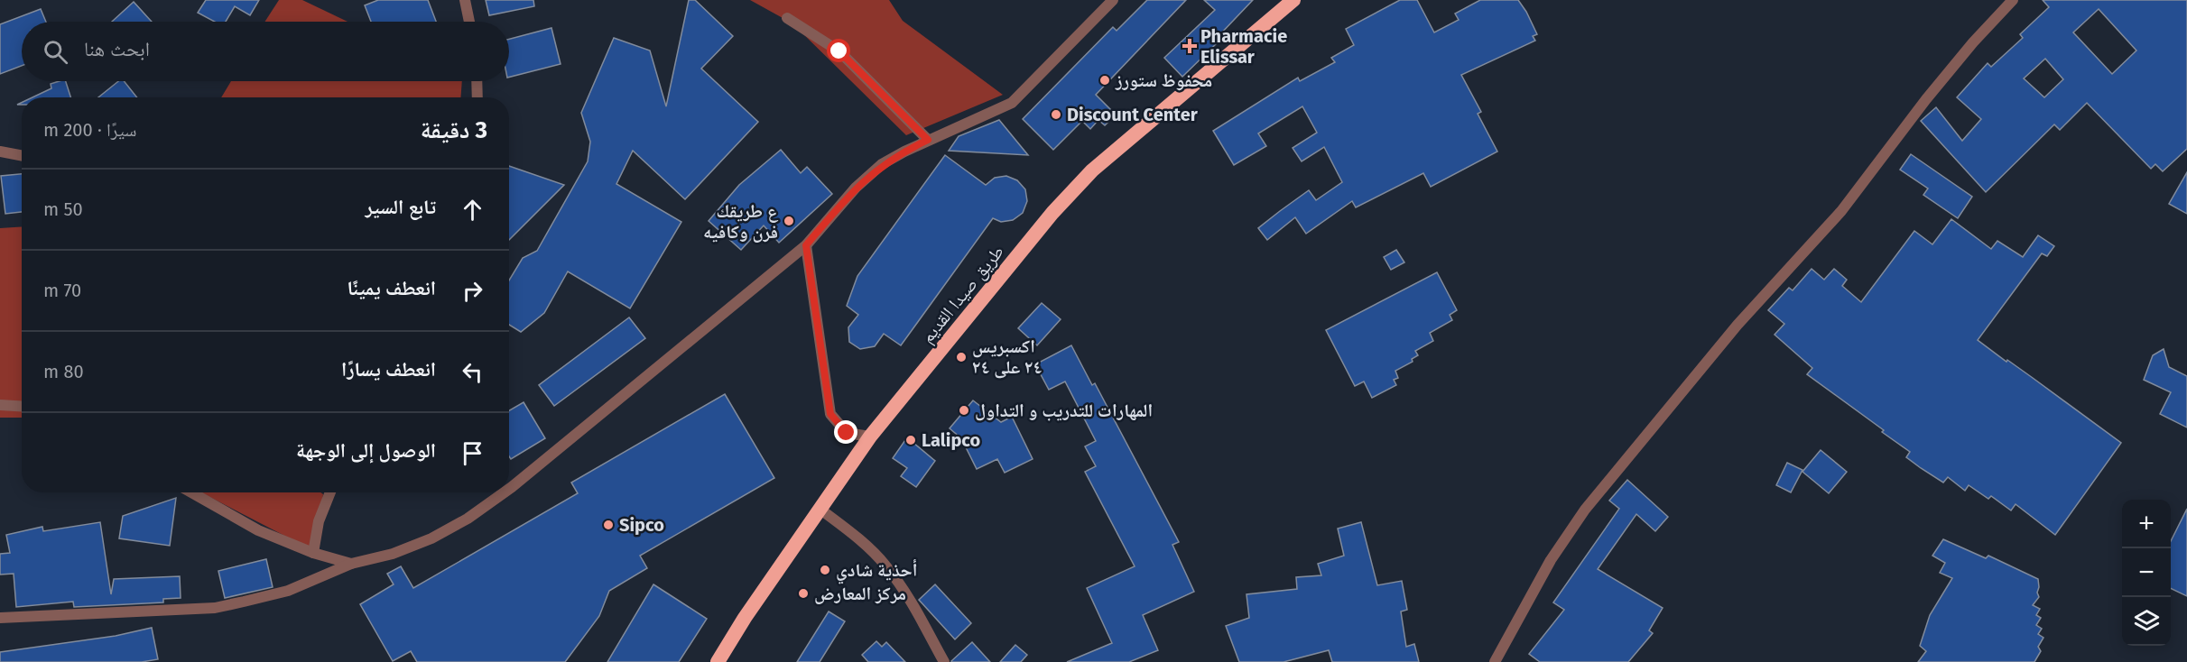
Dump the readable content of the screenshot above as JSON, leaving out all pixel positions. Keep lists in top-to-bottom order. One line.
{"streets":{"highway":["طريق صيدا القديم"]},"places":{"health":["Pharmacie Elissar"],"other":["محفوظ ستورز","Discount Center","ع طريقك فرن وكافيه","اكسبريس ٢٤ على ٢٤","المهارات للتدريب و التداول","Lalipco","Sipco","أحذية شادي","مركز المعارض"]},"page":{"search":"ابحث هنا","heading":["3 دقيقة","سيرًا · 200 m"],"list":[["تابع السير","50 m"],["انعطف يمينًا","70 m"],["انعطف يسارًا","80 m"],"الوصول إلى الوجهة"],"map_buttons":["+","−"]}}
